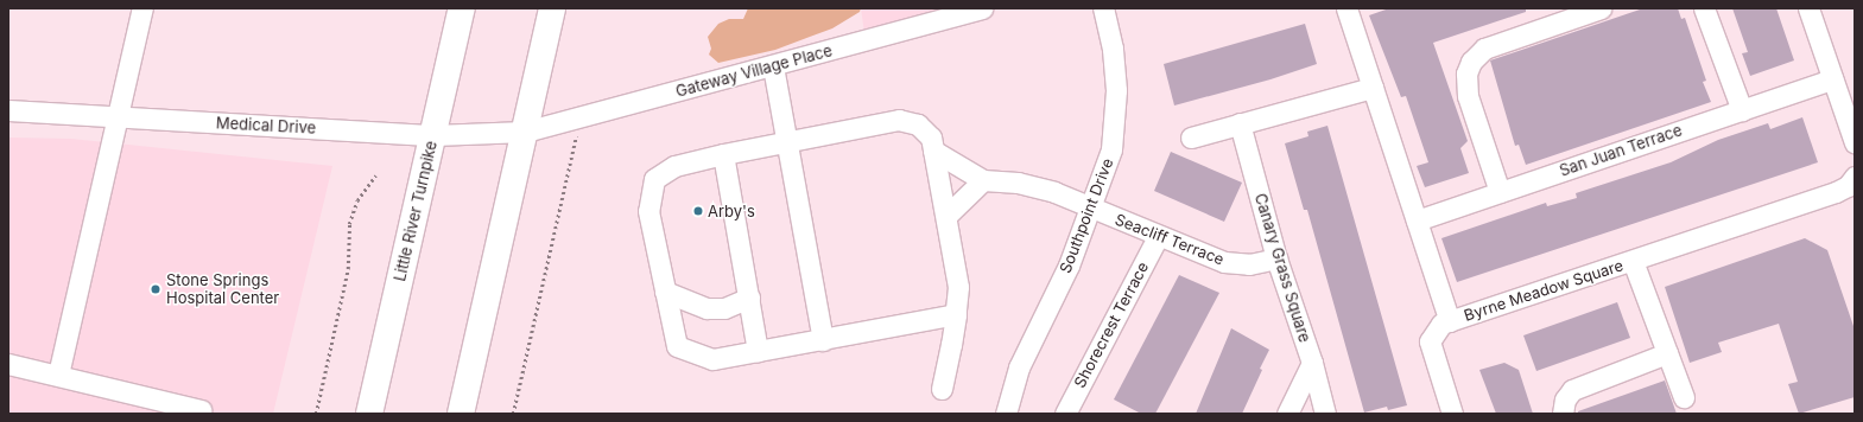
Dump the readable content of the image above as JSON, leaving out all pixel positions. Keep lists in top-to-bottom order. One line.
{"streets":{"highway":["Little River Turnpike"],"street":["Gateway Village Place","Medical Drive","San Juan Terrace","Southpoint Drive","Seacliff Terrace","Canary Grass Square","Byrne Meadow Square","Shorecrest Terrace"]},"crossings":[["Gateway Village Place","Medical Drive"],["Medical Drive","Little River Turnpike"],["San Juan Terrace","Byrne Meadow Square"],["Southpoint Drive","Seacliff Terrace"],["Seacliff Terrace","Canary Grass Square"],["Seacliff Terrace","Shorecrest Terrace"]],"places":["Arby's","Stone Springs Hospital Center"]}
